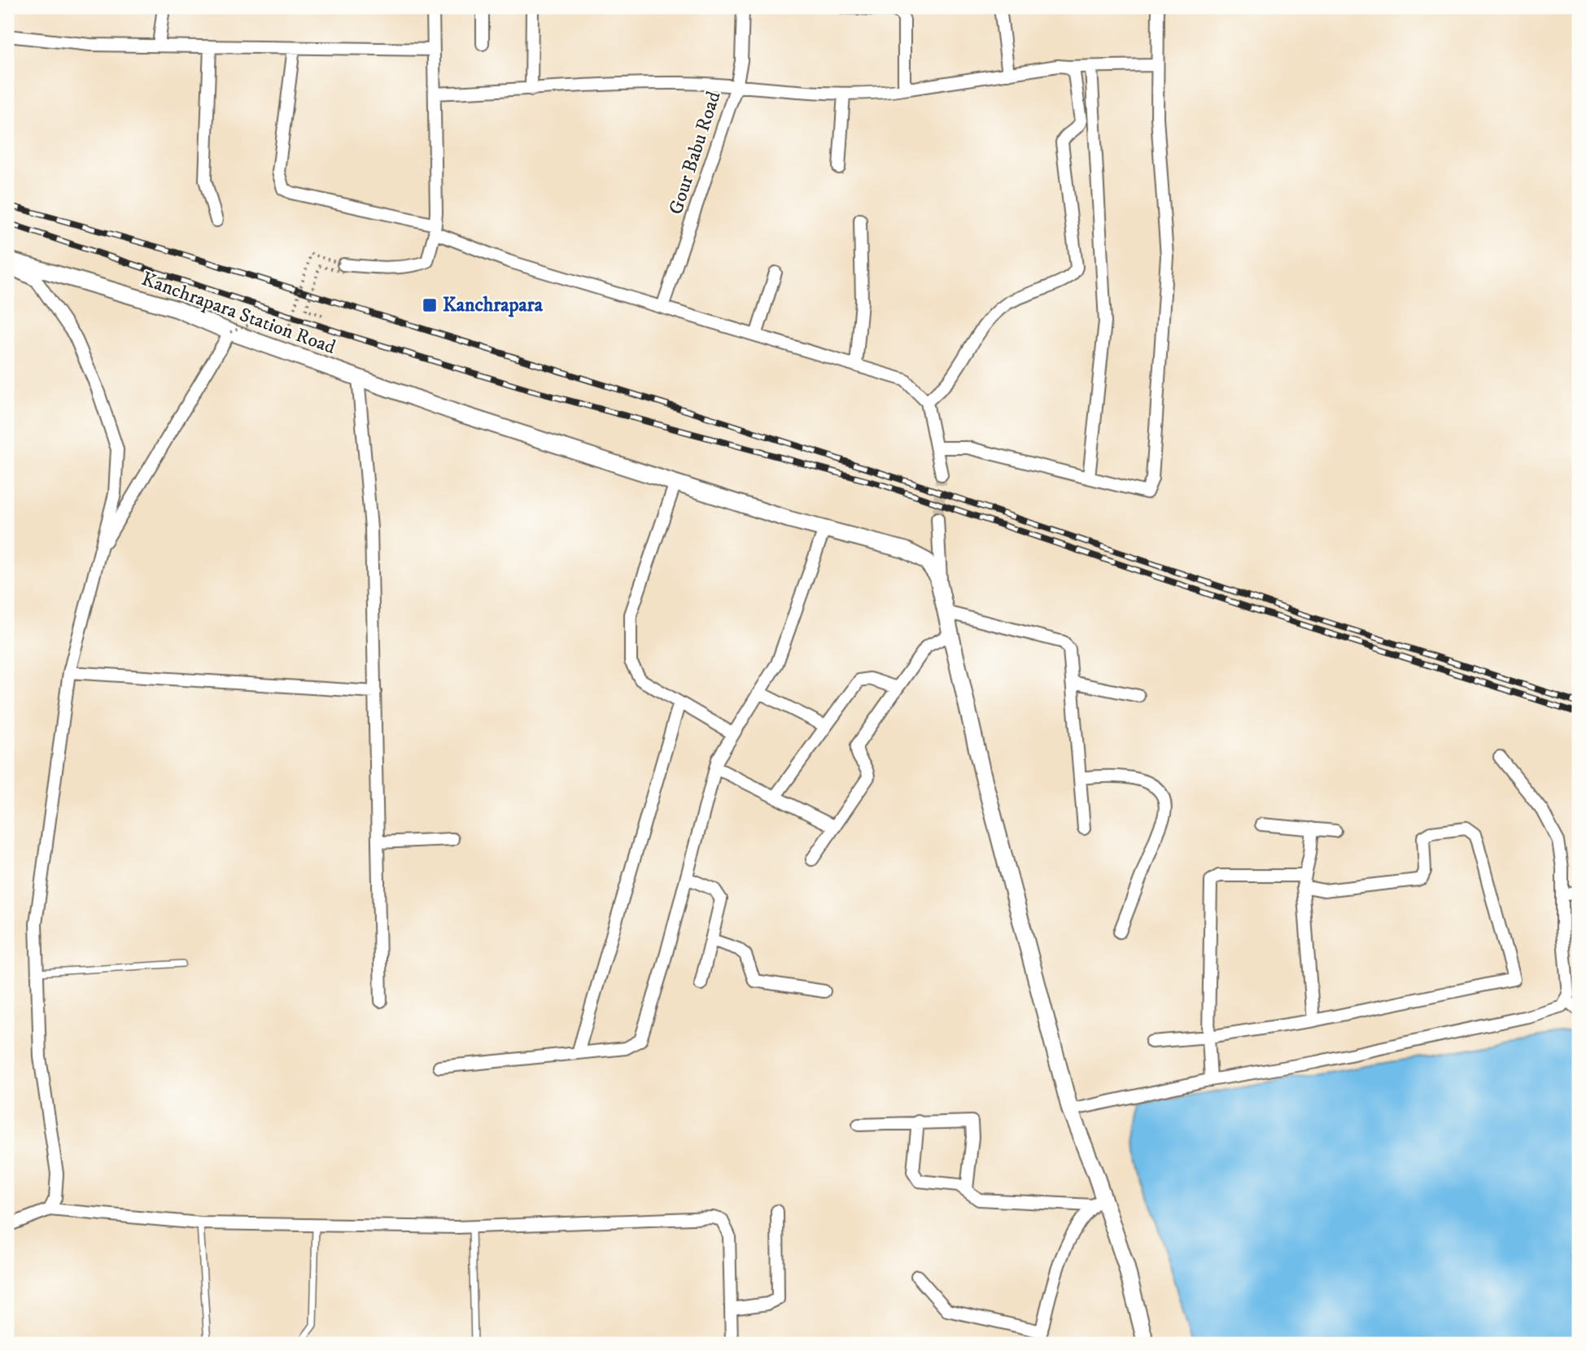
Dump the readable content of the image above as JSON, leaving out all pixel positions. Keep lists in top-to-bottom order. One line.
{"streets":{"street":["Gour Babu Road","Kanchrapara Station Road"]},"places":{"transit":["Kanchrapara"]}}
